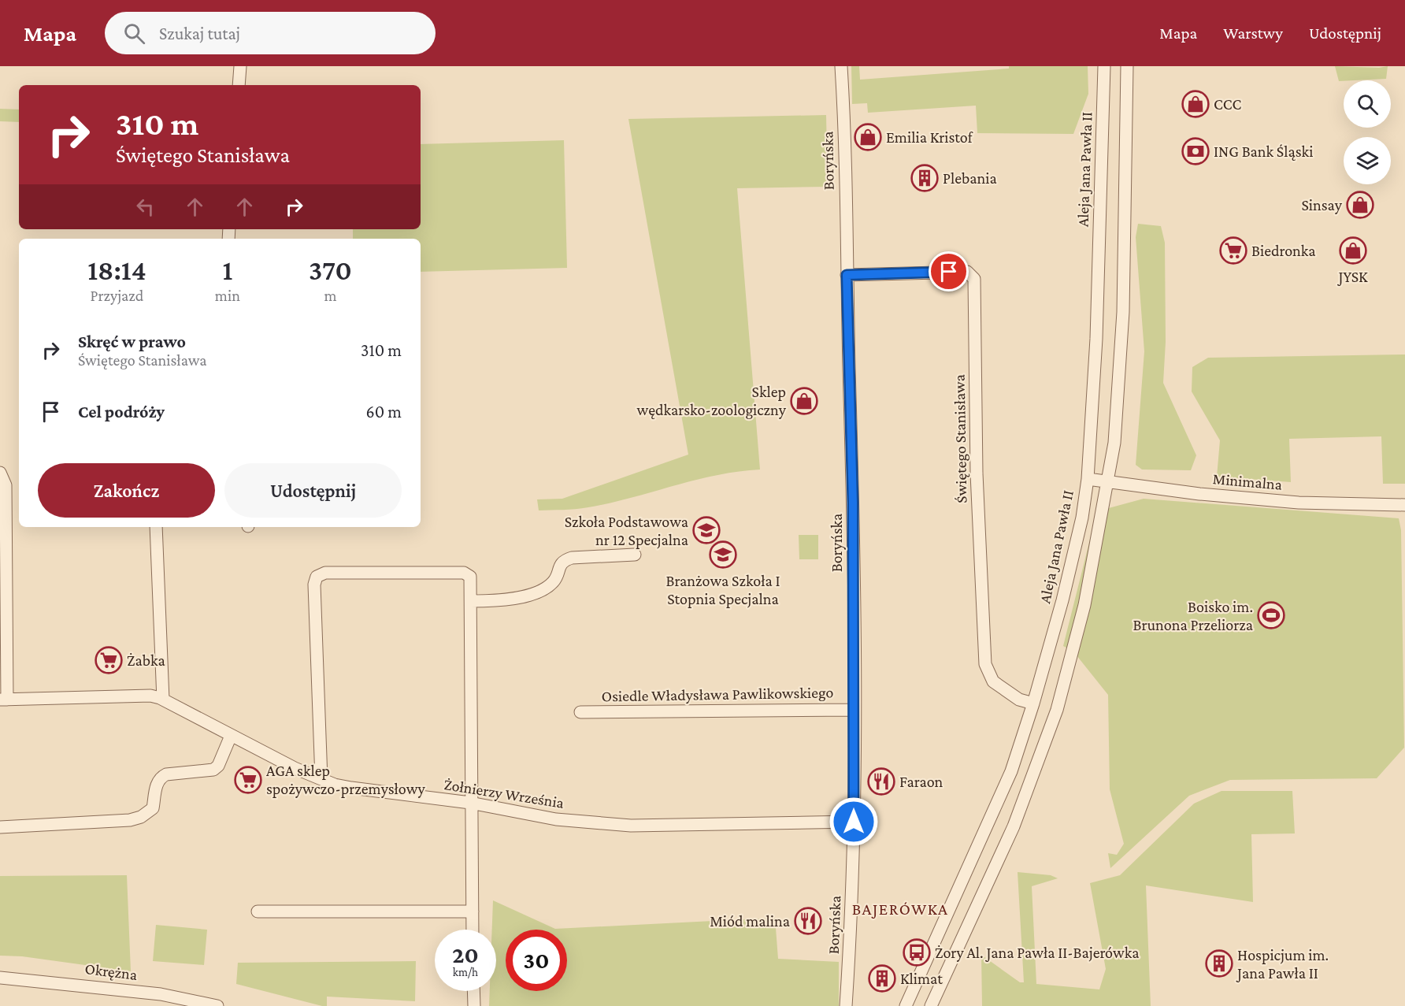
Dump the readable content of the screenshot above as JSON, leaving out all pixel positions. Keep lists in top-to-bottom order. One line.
{"streets":{"street":["Boryńska","Aleja Jana Pawła II","Świętego Stanisława","Minimalna","Osiedle Władysława Pawlikowskiego","Żołnierzy Września","Okrężna"]},"crossings":[["Boryńska","Świętego Stanisława"],["Boryńska","Osiedle Władysława Pawlikowskiego"],["Boryńska","Żołnierzy Września"],["Aleja Jana Pawła II","Świętego Stanisława"],["Aleja Jana Pawła II","Minimalna"]],"districts":["BAJERÓWKA"],"places":{"shop":["CCC","Emilia Kristof","Sinsay","JYSK","Sklep wędkarsko-zoologiczny"],"bank":["ING Bank Śląski"],"building":["Plebania","Hospicjum im. Jana Pawła II","Klimat"],"supermarket":["Biedronka","Żabka","AGA sklep spożywczo-przemysłowy"],"school or university":["Szkoła Podstawowa nr 12 Specjalna","Branżowa Szkoła I Stopnia Specjalna"],"sports":["Boisko im. Brunona Przeliorza"],"restaurant":["Faraon","Miód malina"],"bus stop":["Żory Al. Jana Pawła II-Bajerówka"]},"page":{"header":"Mapa","search":"Szukaj tutaj","nav":["Mapa","Warstwy","Udostępnij"],"turn":["310 m","Świętego Stanisława"],"eta":["18:14","Przyjazd","1","min","370","m"],"list":[{"name":"Skręć w prawo","note":"Świętego Stanisława","value":"310 m"},{"name":"Cel podróży","value":"60 m"}],"buttons":["Zakończ","Udostępnij"],"speed":"20 km/h","limit":"30"}}
